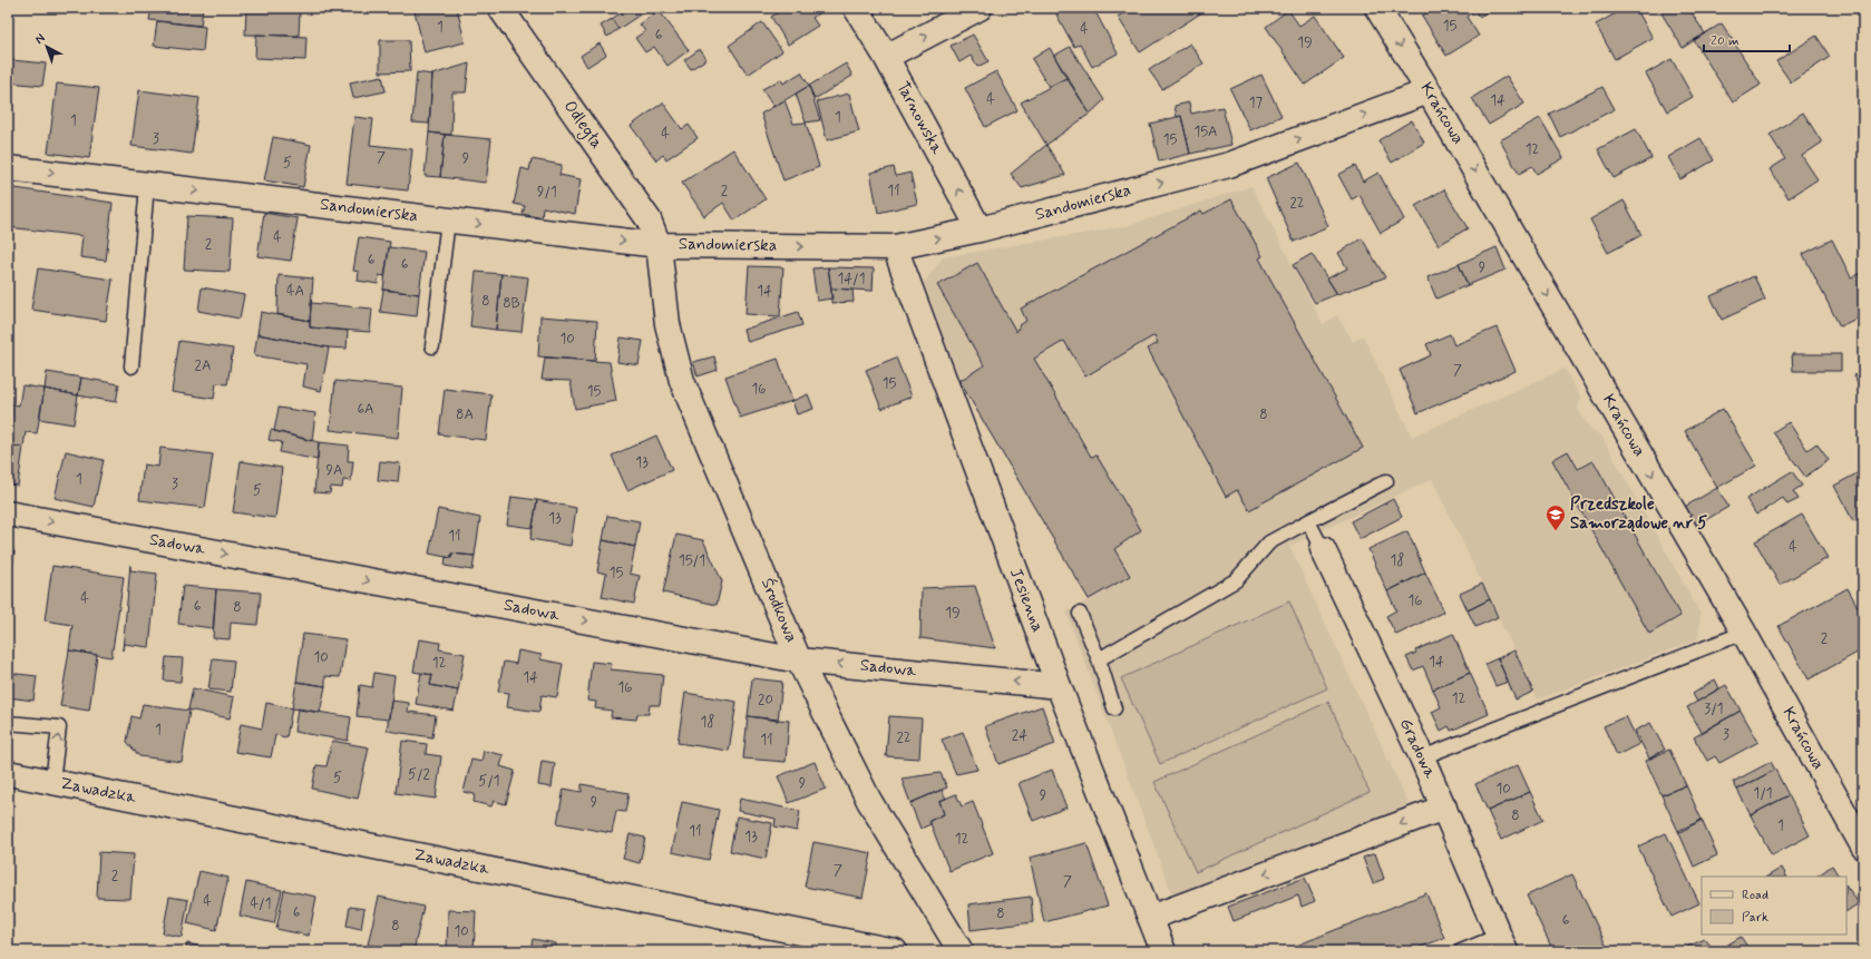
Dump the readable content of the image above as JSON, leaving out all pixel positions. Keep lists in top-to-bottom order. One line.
{"streets":{"street":["Krańcowa","Tarnowska","Odległa","Sandomierska","Sadowa","Jesienna","Środkowa","Gradowa","Zawadzka"]},"crossings":[["Krańcowa","Sandomierska"],["Tarnowska","Sandomierska"],["Odległa","Sandomierska"],["Odległa","Środkowa"],["Sandomierska","Jesienna"],["Sandomierska","Środkowa"],["Sadowa","Jesienna"],["Sadowa","Środkowa"]],"one_way":["Krańcowa","Tarnowska","Sandomierska"],"places":{"school or university":["Przedszkole Samorządowe nr 5"]},"house_numbers":["15","1","4","6","19","4","14","17","1","1","15A","4","3","15","12","7","9","5","2","11","9/1","22","4","2","6","6","9","14/1","4A","14","8","8B","10","2A","7","15","16","15","6A","8A","8","13","9A","1","3","5","13","11","4","15/1","18","15","4","16","6","8","19","2","10","14","12","14","16","12","20","3/1","18","1","3","24","22","11","5/2","5","5/1","9","10","1/1","9","9","8","1","11","13","12","7","2","7","4","4/1","6","8","6","8","10"],"legend":["Road","Park"],"scale_bar":"20 m","north":"top left"}
